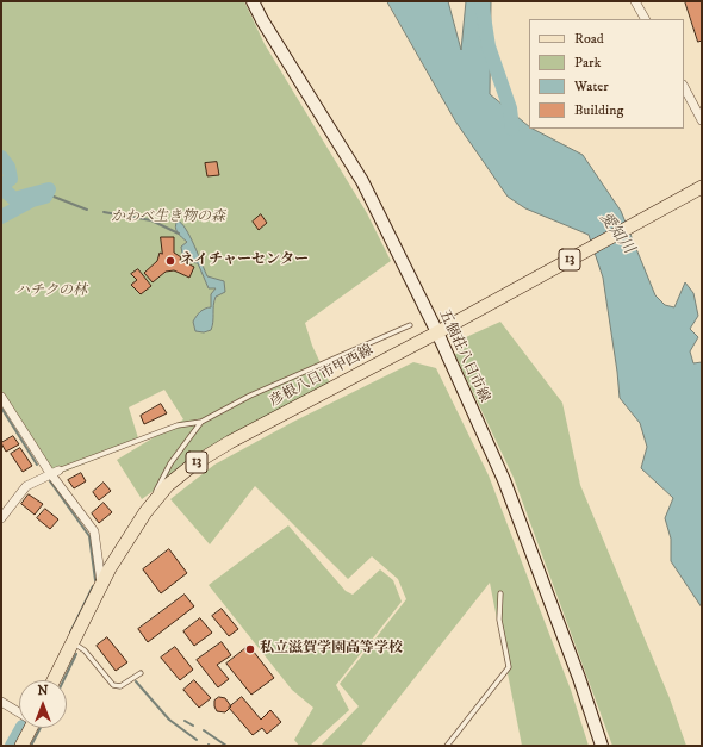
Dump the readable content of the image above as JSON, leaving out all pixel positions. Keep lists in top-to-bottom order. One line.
{"streets":{"main road":["13","五個荘八日市線","彦根八日市甲西線"]},"crossings":[["五個荘八日市線","彦根八日市甲西線"]],"water":["愛知川"],"parks":["かわべ生き物の森","ハチクの林"],"places":["ネイチャーセンター","私立滋賀学園高等学校"],"legend":["Road","Park","Water","Building"],"north":"top"}
